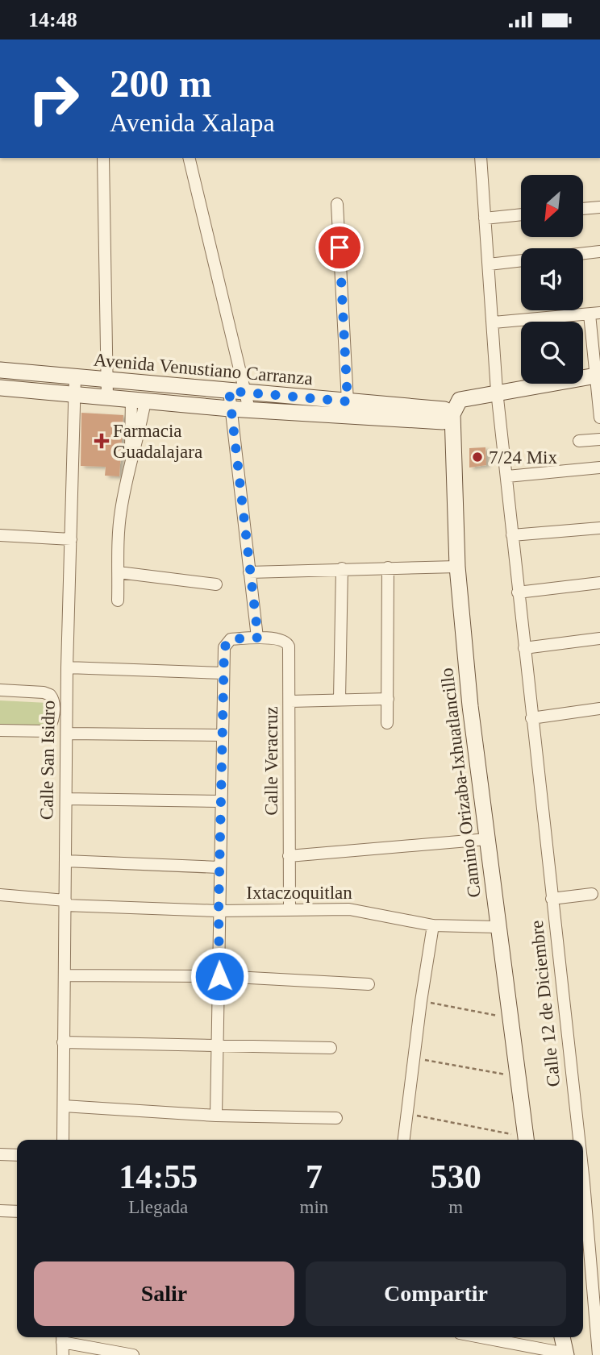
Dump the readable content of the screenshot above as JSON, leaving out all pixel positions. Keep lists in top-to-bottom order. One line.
{"streets":{"street":["Avenida Venustiano Carranza","Calle San Isidro","Calle Veracruz","Camino Orizaba-Ixhuatlancillo","Ixtaczoquitlan","Calle 12 de Diciembre"]},"crossings":[["Avenida Venustiano Carranza","Calle San Isidro"],["Avenida Venustiano Carranza","Camino Orizaba-Ixhuatlancillo"],["Calle San Isidro","Ixtaczoquitlan"],["Calle Veracruz","Ixtaczoquitlan"],["Camino Orizaba-Ixhuatlancillo","Ixtaczoquitlan"]],"places":{"health":["Farmacia Guadalajara"],"other":["7/24 Mix"]},"north":"bottom left","page":{"status":"14:48","turn":["200 m","Avenida Xalapa"],"eta":["14:55","Llegada","7","min","530","m"],"buttons":["Salir","Compartir"]}}
